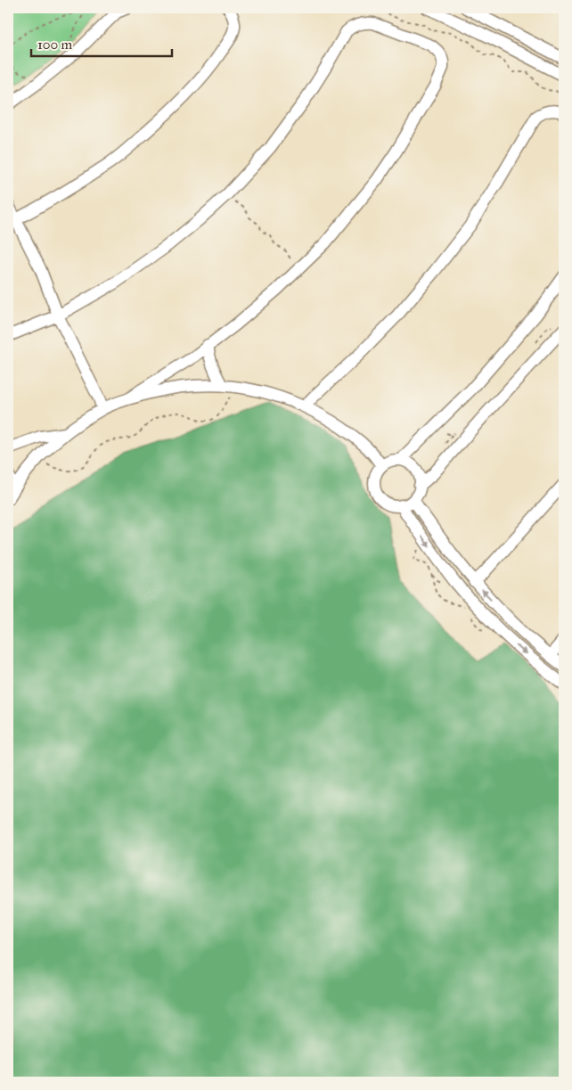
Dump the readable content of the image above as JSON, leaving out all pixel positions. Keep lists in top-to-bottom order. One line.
{"scale_bar":"100 m"}
